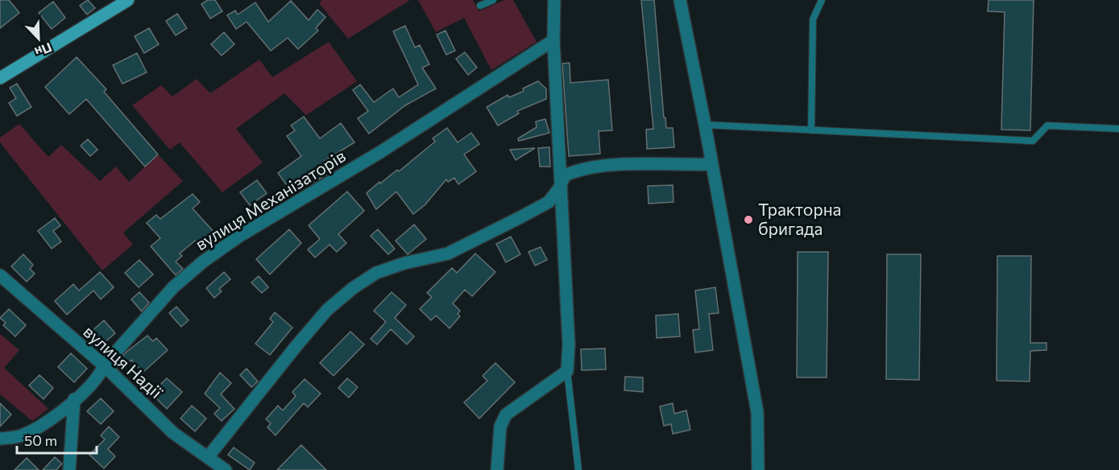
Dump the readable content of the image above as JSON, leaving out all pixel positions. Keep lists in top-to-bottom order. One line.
{"streets":{"street":["вулиця Механізаторів","вулиця Надії"]},"crossings":[["вулиця Механізаторів","вулиця Надії"]],"places":["Тракторна бригада"],"scale_bar":"50 m","north":"bottom right"}
